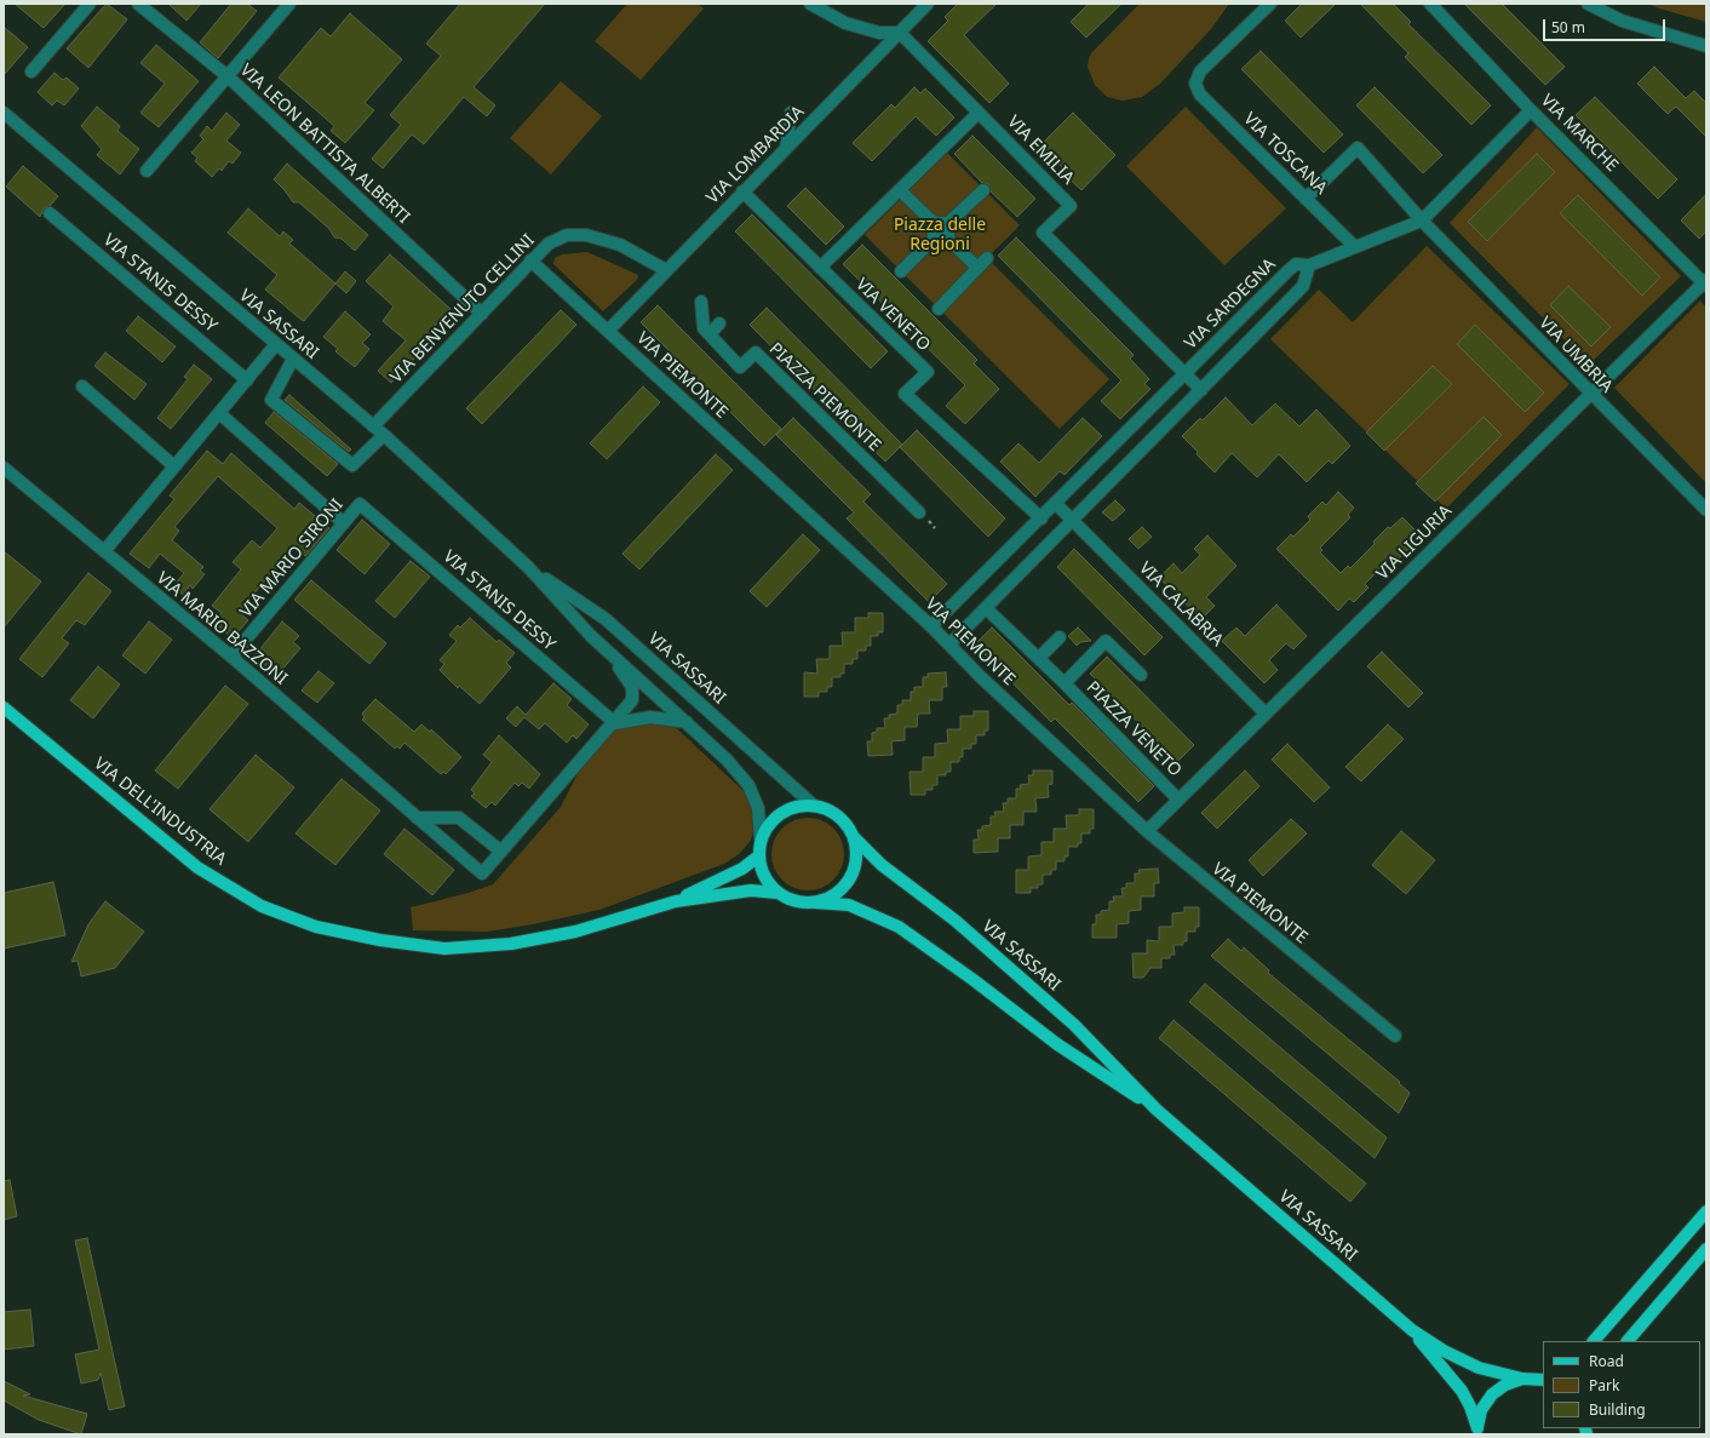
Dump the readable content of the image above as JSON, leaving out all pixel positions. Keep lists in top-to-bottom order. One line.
{"streets":{"main road":["VIA SASSARI","VIA DELL'INDUSTRIA"],"street":["VIA MARCHE","VIA LEON BATTISTA ALBERTI","VIA EMILIA","VIA TOSCANA","VIA LOMBARDIA","VIA STANIS DESSY","VIA SARDEGNA","VIA BENVENUTO CELLINI","VIA VENETO","VIA UMBRIA","VIA PIEMONTE","PIAZZA PIEMONTE","VIA LIGURIA","VIA MARIO SIRONI","VIA CALABRIA","VIA MARIO BAZZONI","PIAZZA VENETO"]},"crossings":[["VIA MARCHE","VIA LIGURIA"],["VIA LEON BATTISTA ALBERTI","VIA BENVENUTO CELLINI"],["VIA EMILIA","VIA LOMBARDIA"],["VIA EMILIA","VIA SARDEGNA"],["VIA TOSCANA","VIA SARDEGNA"],["VIA TOSCANA","VIA UMBRIA"],["VIA LOMBARDIA","VIA BENVENUTO CELLINI"],["VIA LOMBARDIA","VIA VENETO"],["VIA LOMBARDIA","VIA PIEMONTE"],["VIA STANIS DESSY","VIA MARIO SIRONI"],["VIA SARDEGNA","VIA VENETO"],["VIA SARDEGNA","VIA UMBRIA"],["VIA SARDEGNA","VIA PIEMONTE"],["VIA BENVENUTO CELLINI","VIA SASSARI"],["VIA BENVENUTO CELLINI","VIA PIEMONTE"],["VIA SASSARI","VIA DELL'INDUSTRIA"],["VIA UMBRIA","VIA LIGURIA"],["VIA PIEMONTE","VIA LIGURIA"],["VIA LIGURIA","VIA CALABRIA"],["VIA LIGURIA","PIAZZA VENETO"],["VIA MARIO SIRONI","VIA MARIO BAZZONI"]],"parks":["Piazza delle Regioni"],"legend":["Road","Park","Building"],"scale_bar":"50 m"}
